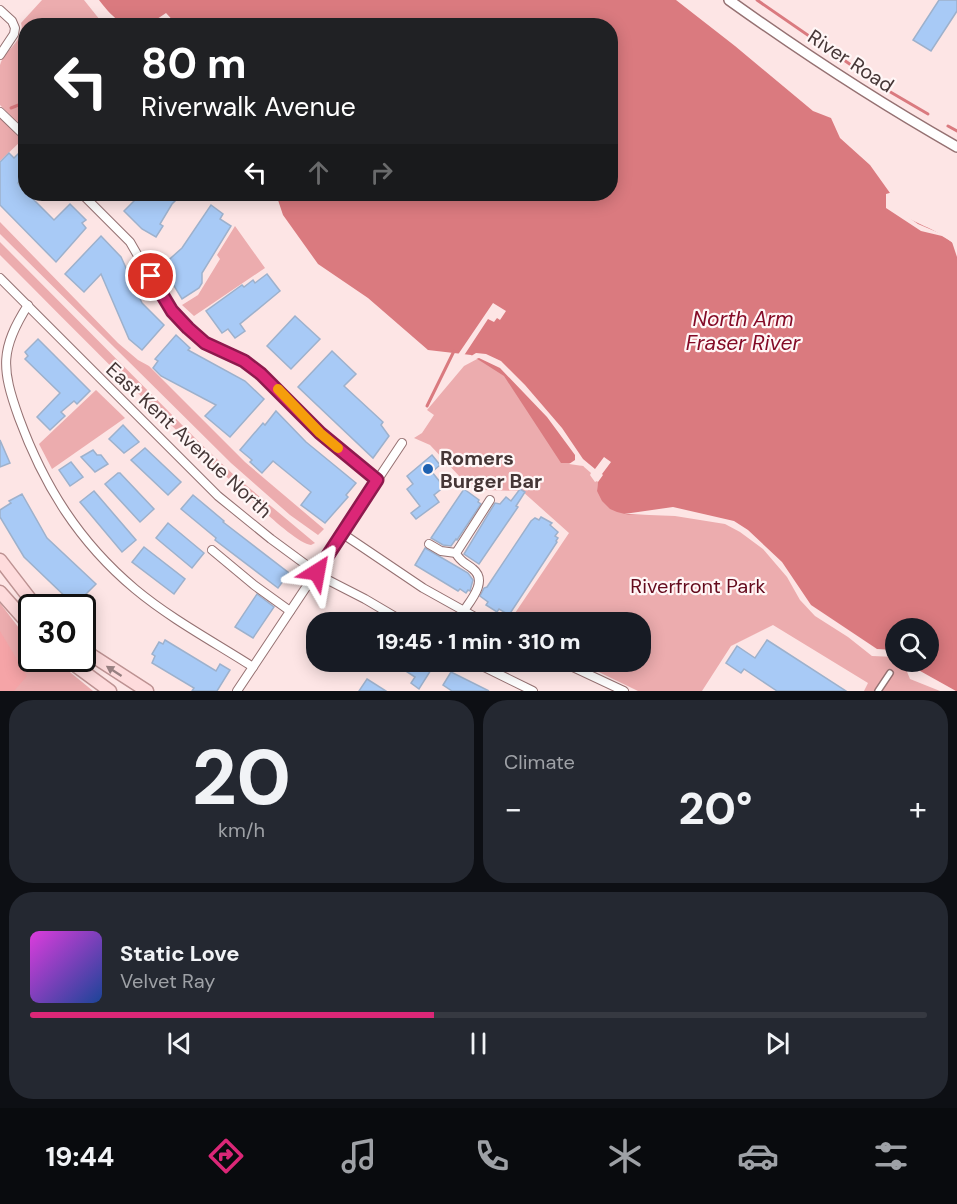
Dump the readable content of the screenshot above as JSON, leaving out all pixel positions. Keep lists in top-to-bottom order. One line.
{"streets":{"street":["River Road","East Kent Avenue North"]},"water":["North Arm Fraser River"],"parks":["Riverfront Park"],"places":["Romers Burger Bar"],"page":{"turn":["80 m","Riverwalk Avenue"],"limit":"30","trip":"19:45 · 1 min · 310 m","tile":[["20","km/h"],"Climate"],"heat":["−","20°","+"],"song":["Static Love","Velvet Ray"],"tabs":"19:44"}}
